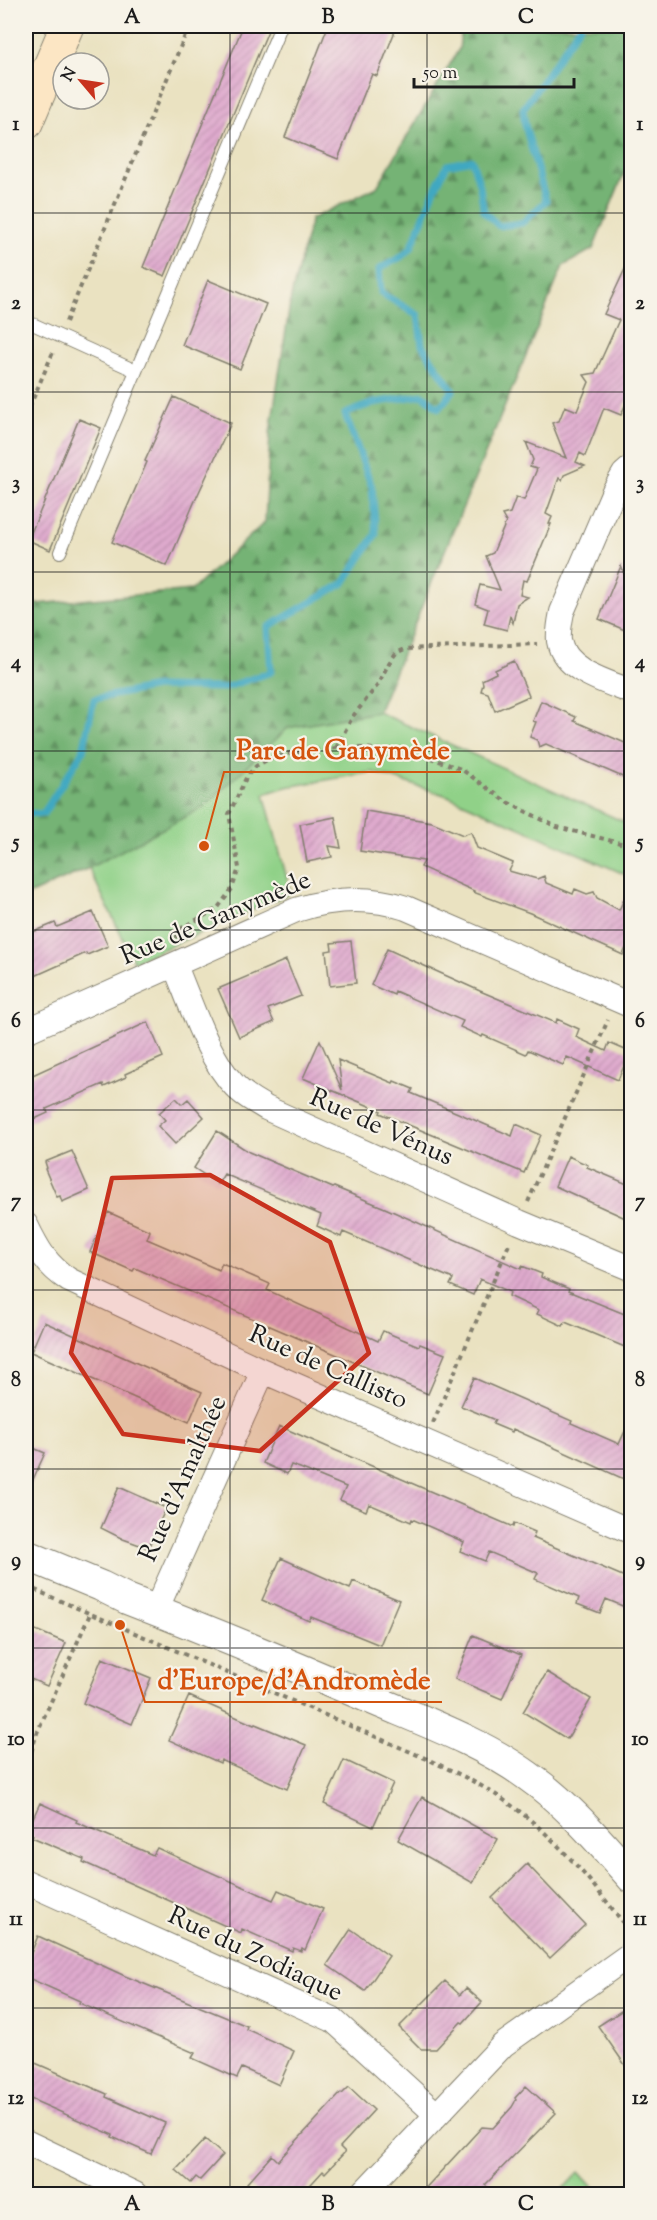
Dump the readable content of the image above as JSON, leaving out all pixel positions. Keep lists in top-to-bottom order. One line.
{"streets":{"street":["Rue de Ganymède","Rue de Vénus","Rue de Callisto","Rue d'Amalthée","Rue du Zodiaque"]},"crossings":[["Rue de Ganymède","Rue de Vénus"],["Rue de Callisto","Rue d'Amalthée"]],"places":["Parc de Ganymède","d'Europe/d'Andromède"],"scale_bar":"50 m","north":"top left","grid":{"columns":["A","B","C"],"rows":["1","2","3","4","5","6","7","8","9","10","11","12"]}}
